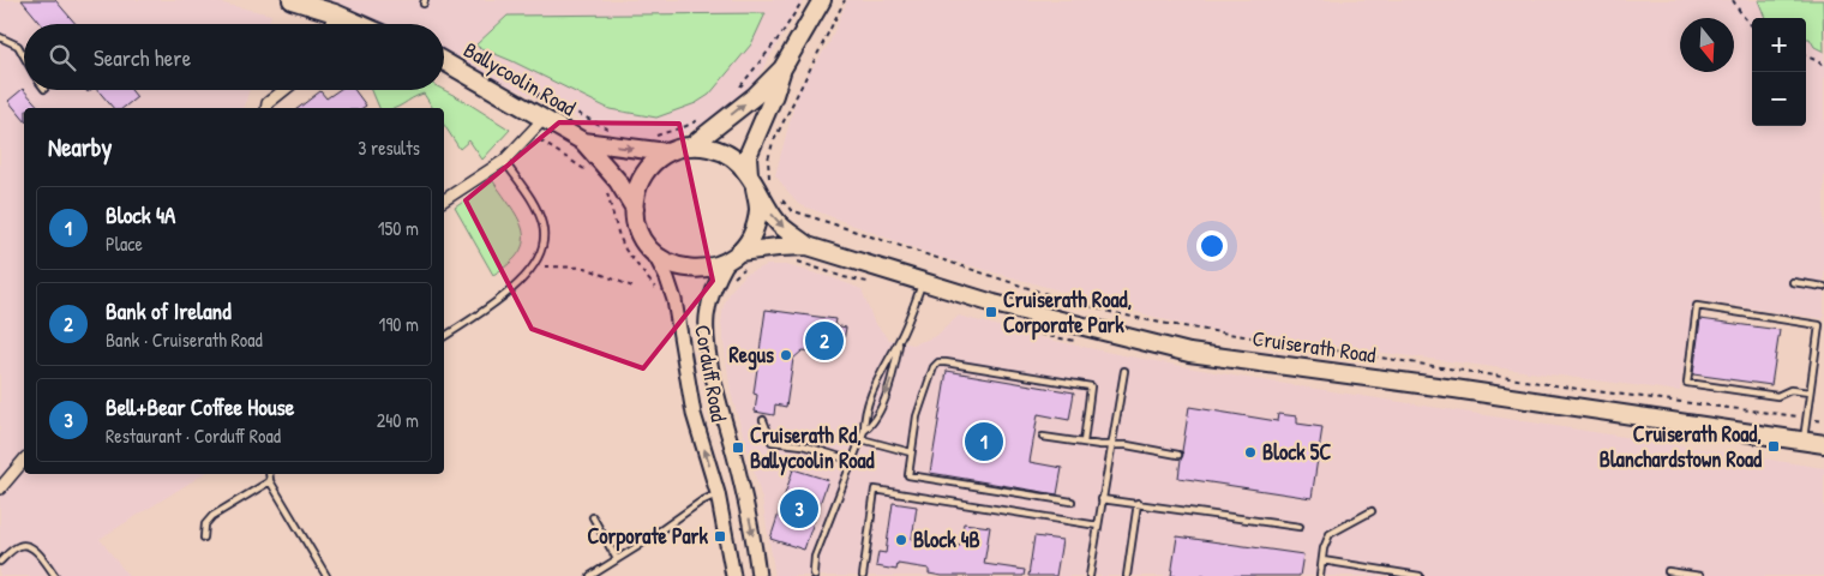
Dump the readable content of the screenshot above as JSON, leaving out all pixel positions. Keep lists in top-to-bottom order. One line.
{"streets":{"main road":["Ballycoolin Road","Cruiserath Road"],"street":["Corduff Road"]},"crossings":[["Ballycoolin Road","Cruiserath Road"],["Ballycoolin Road","Corduff Road"],["Cruiserath Road","Corduff Road"]],"places":{"transit":["Cruiserath Road, Corporate Park","Cruiserath Road, Blanchardstown Road","Cruiserath Rd, Ballycoolin Road","Corporate Park"],"other":["Regus","Block 5C","Block 4B"]},"north":"bottom","page":{"map_buttons":["+","−"],"search":"Search here","heading":["Nearby","3 results"],"list":[{"mark":"1","name":"Block 4A","note":"Place","value":"150 m"},{"mark":"2","name":"Bank of Ireland","note":"Bank · Cruiserath Road","value":"190 m"},{"mark":"3","name":"Bell+Bear Coffee House","note":"Restaurant · Corduff Road","value":"240 m"}],"pins":["2","1","3"]}}
